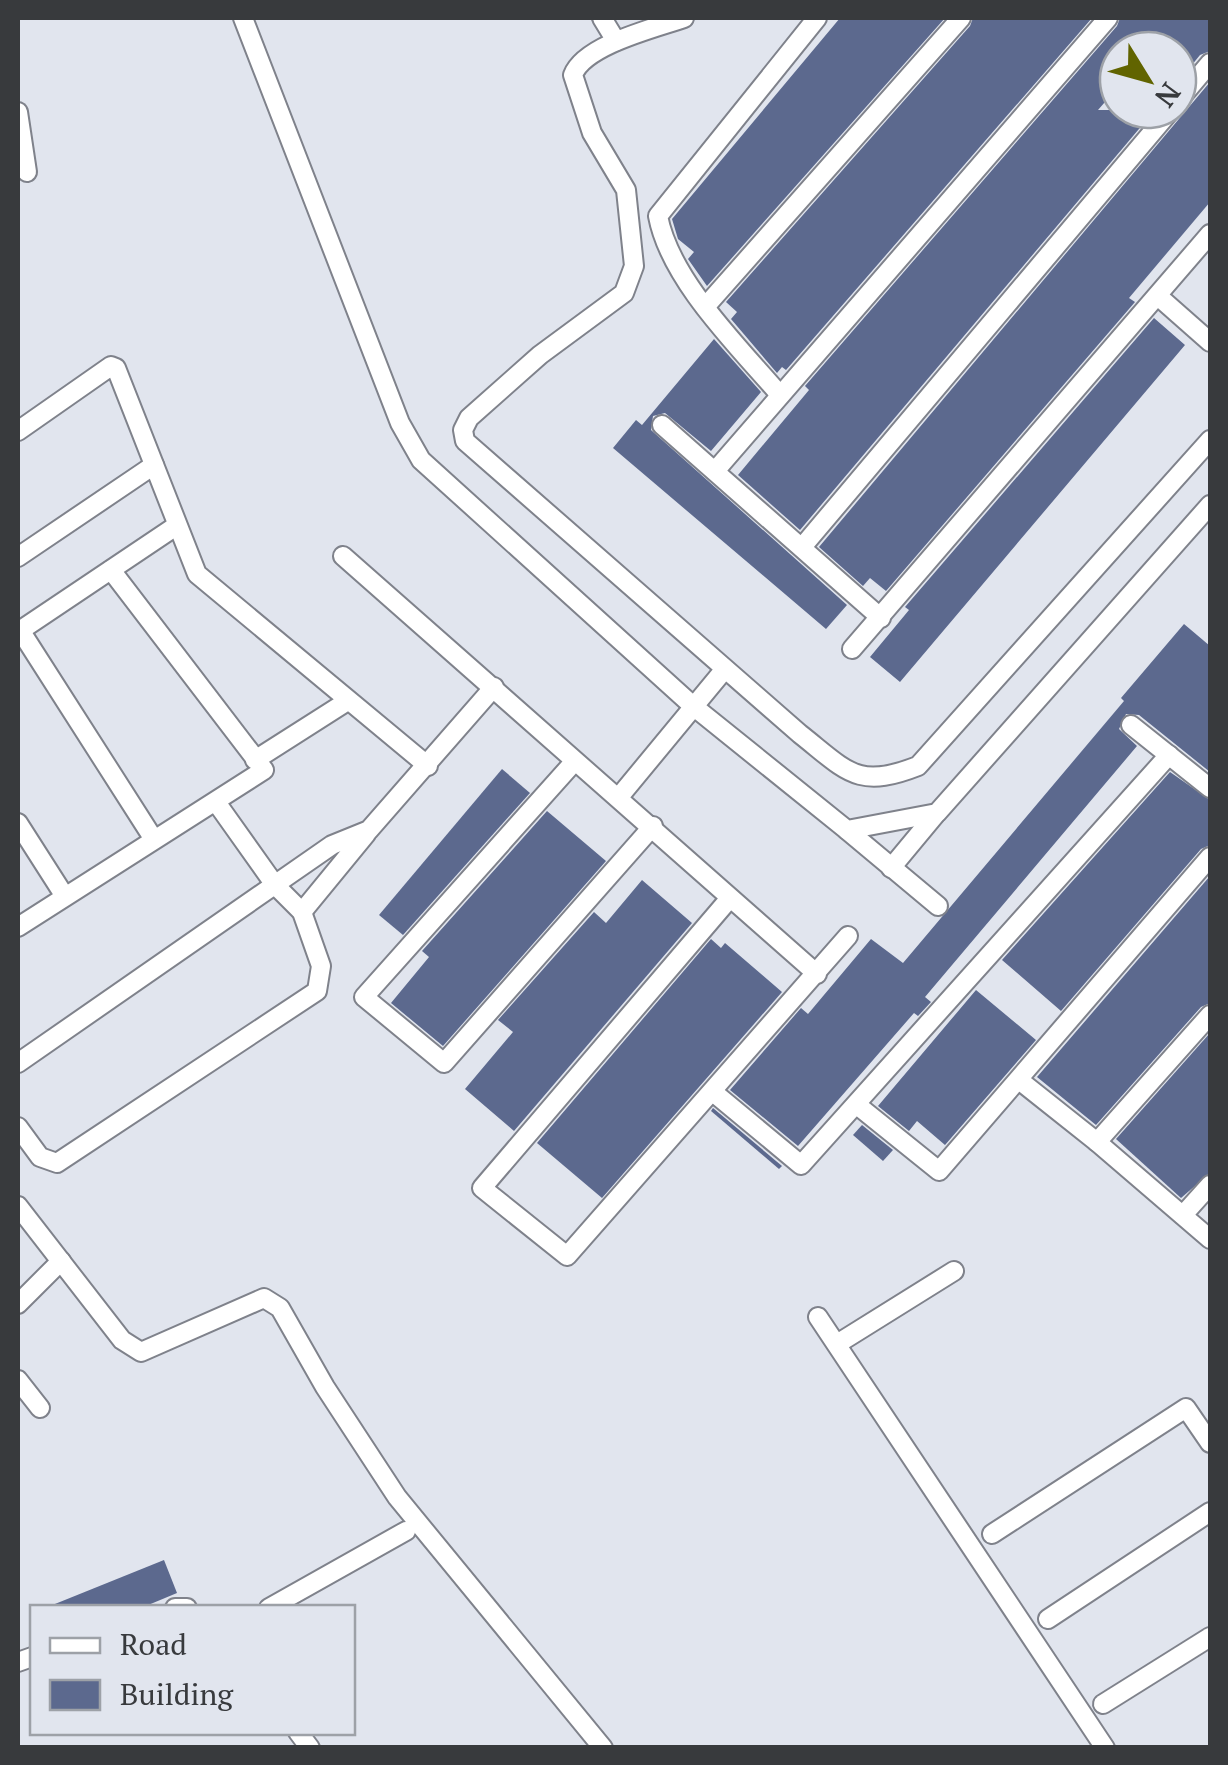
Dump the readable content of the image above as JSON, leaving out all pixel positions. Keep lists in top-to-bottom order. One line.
{"legend":["Road","Building"],"north":"bottom right"}
